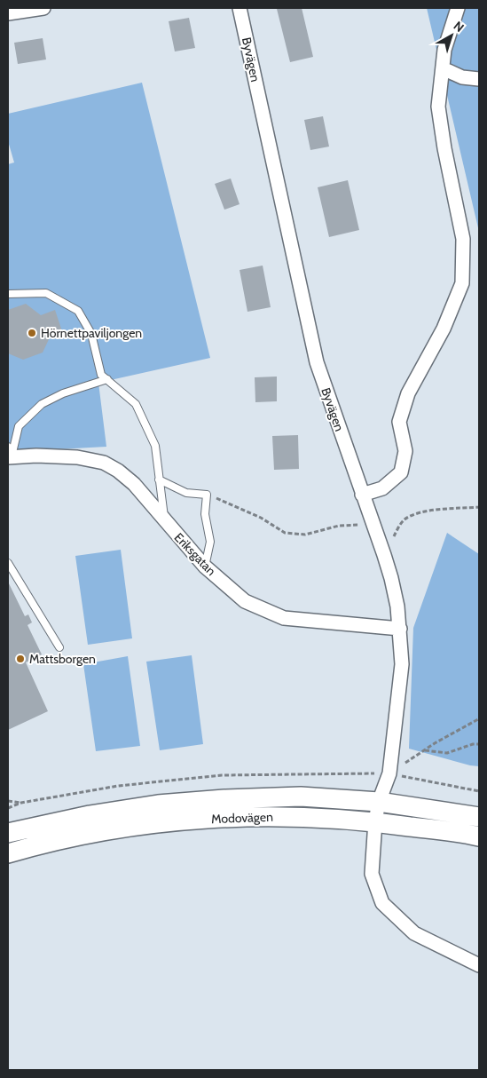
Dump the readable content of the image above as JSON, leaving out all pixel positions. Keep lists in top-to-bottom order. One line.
{"streets":{"main road":["Modovägen"],"street":["Byvägen","Eriksgatan"]},"crossings":[["Byvägen","Eriksgatan"],["Byvägen","Modovägen"]],"places":["Hörnettpaviljongen","Mattsborgen"],"north":"top right"}
